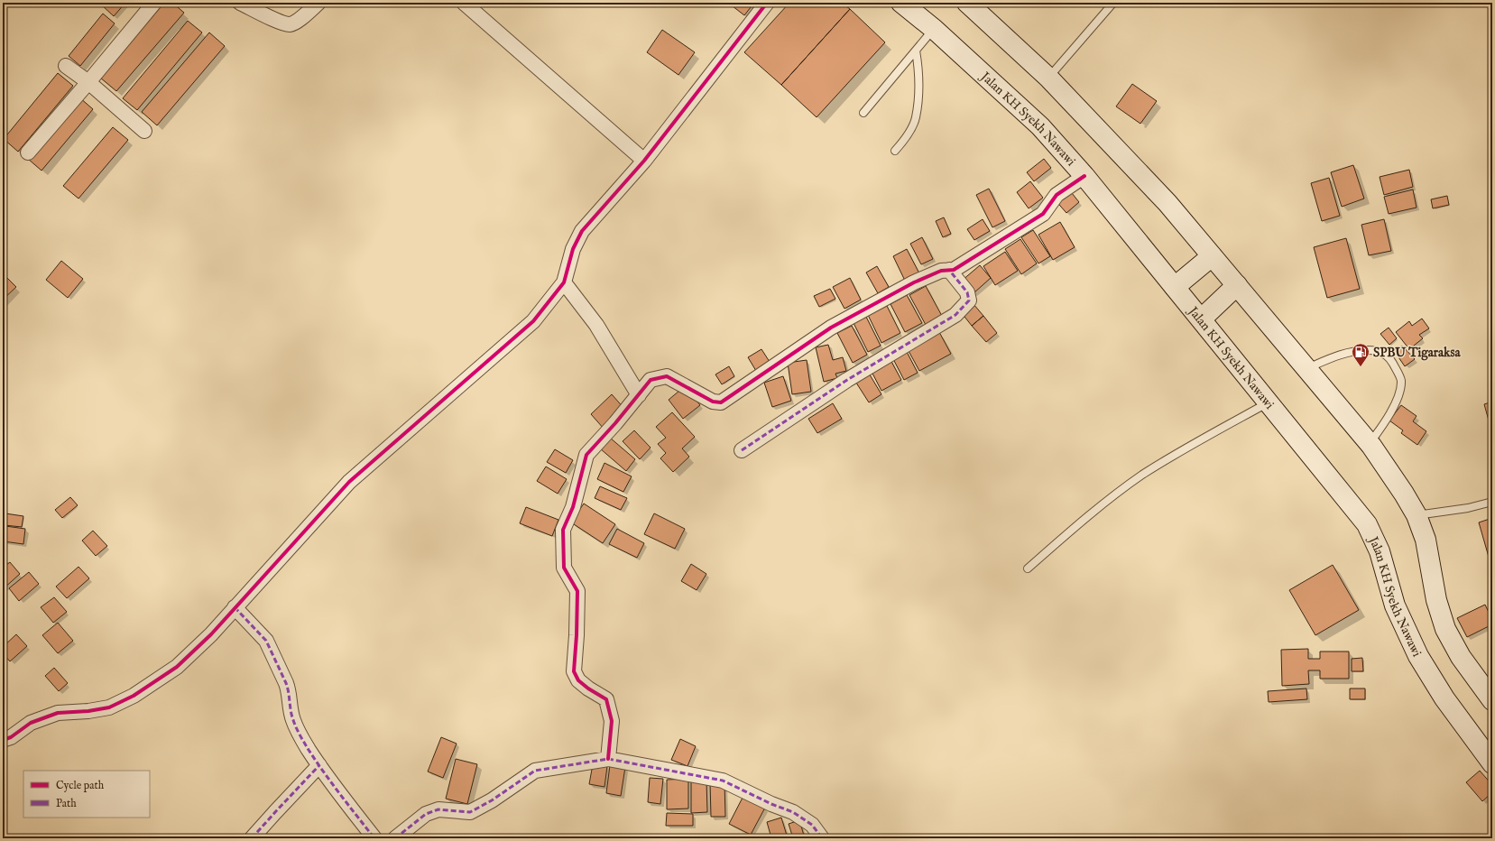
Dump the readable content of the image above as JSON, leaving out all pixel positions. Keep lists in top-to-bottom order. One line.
{"streets":{"main road":["Jalan KH Syekh Nawawi"]},"places":{"fuel station":["SPBU Tigaraksa"]},"legend":["Cycle path","Path"]}
